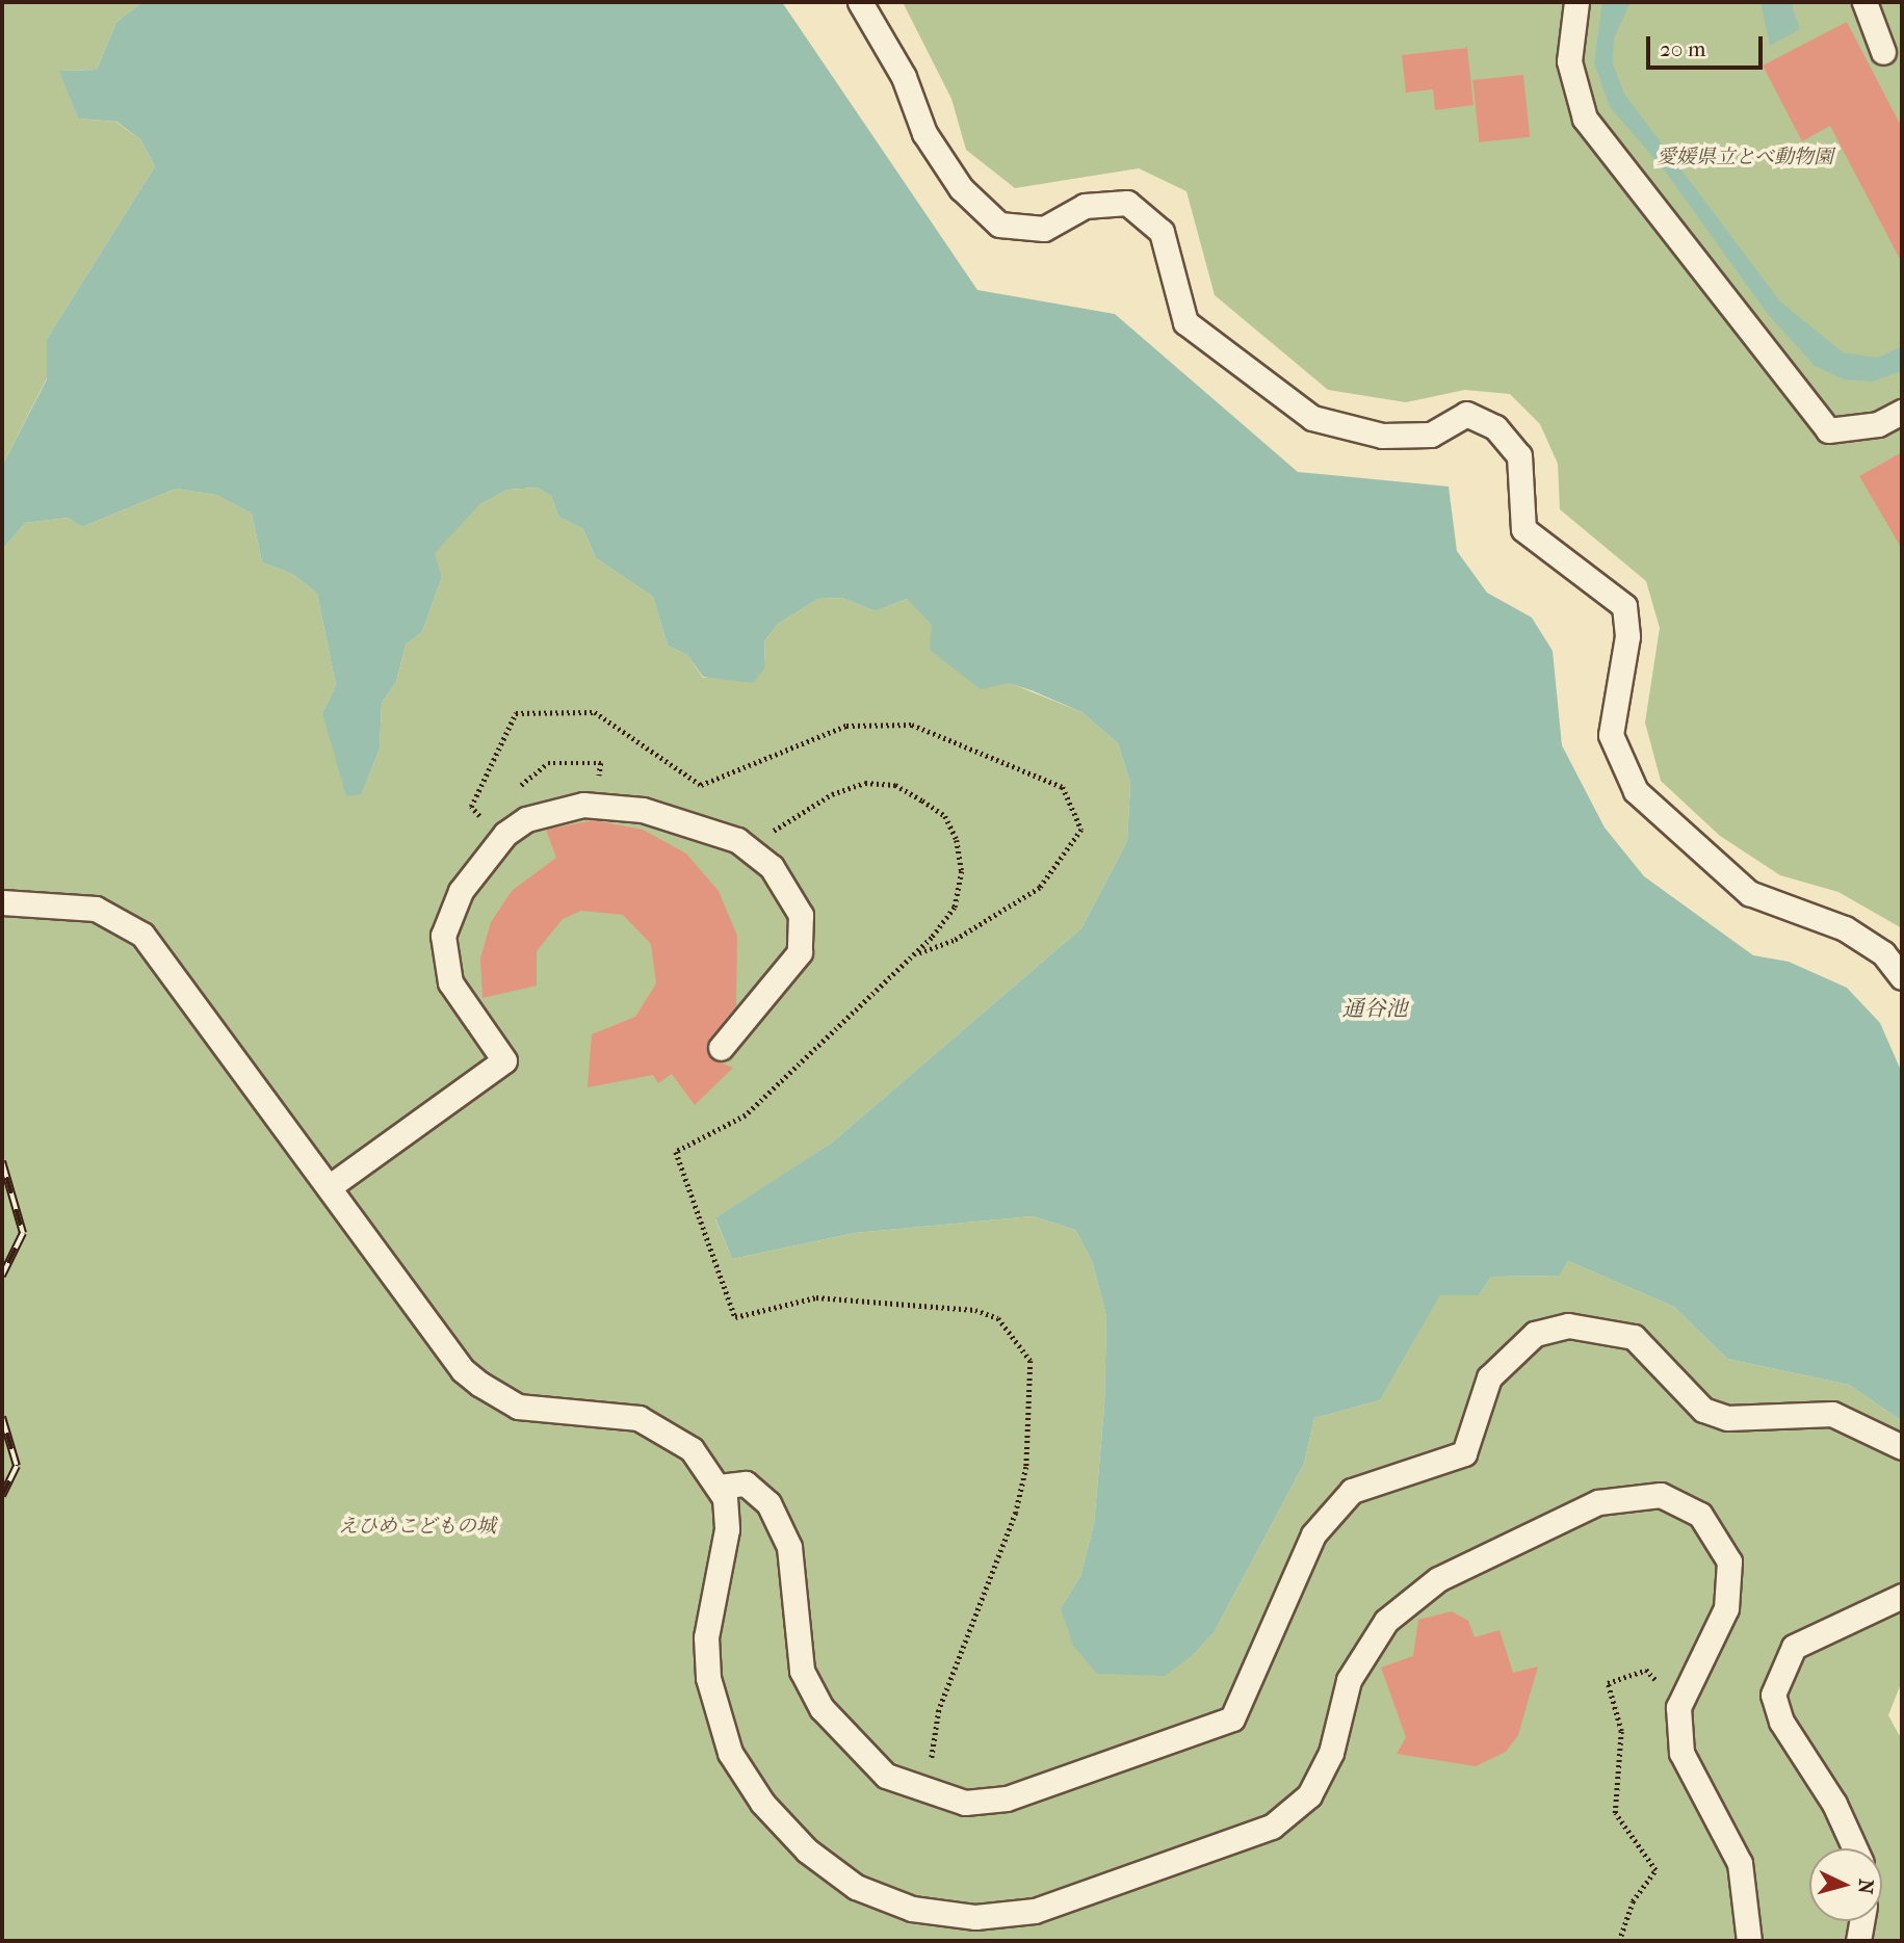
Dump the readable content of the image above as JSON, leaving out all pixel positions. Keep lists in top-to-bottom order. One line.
{"water":["通谷池"],"parks":["愛媛県立とべ動物園","えひめこどもの城"],"scale_bar":"20 m","north":"right"}
